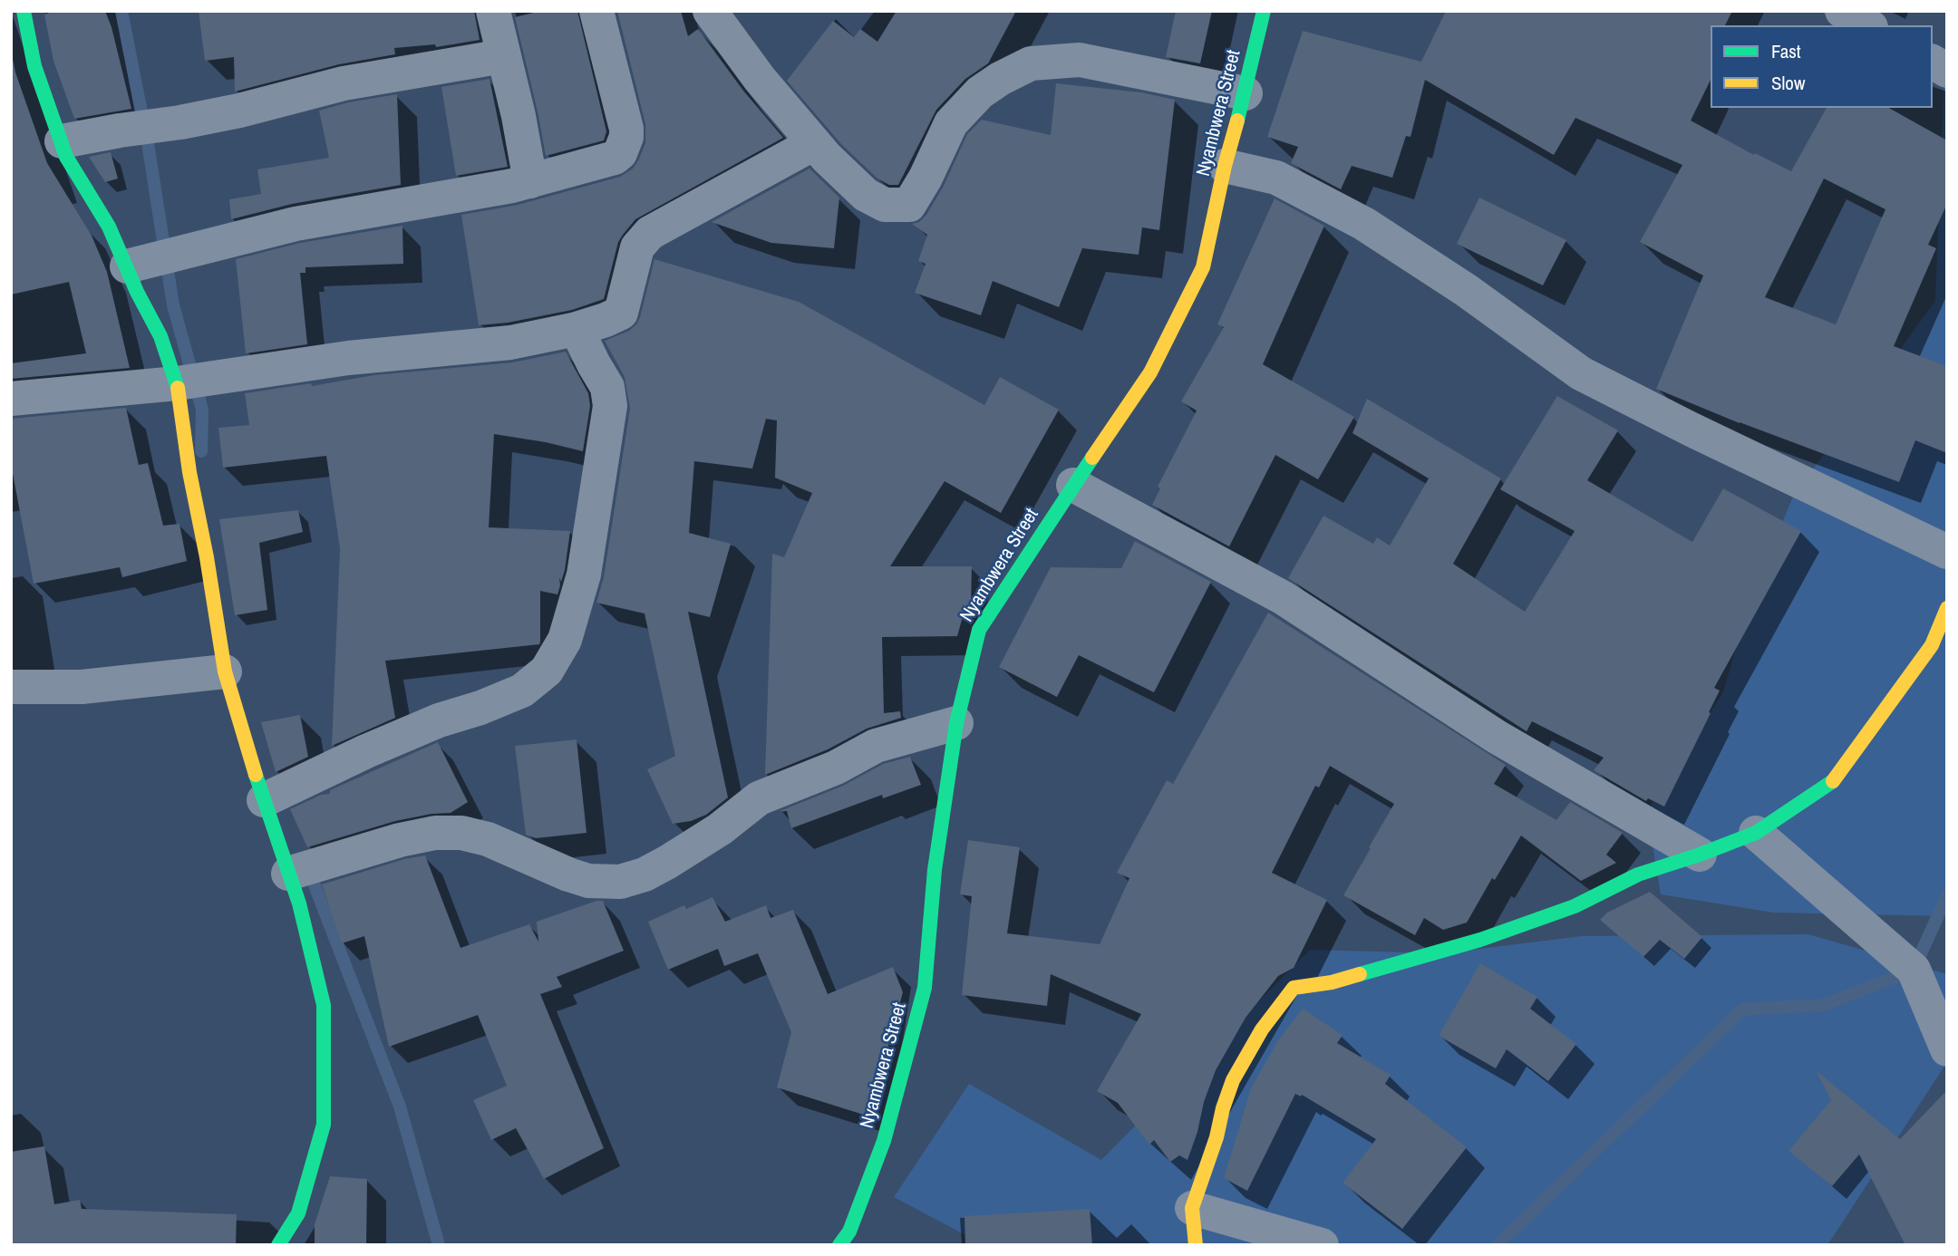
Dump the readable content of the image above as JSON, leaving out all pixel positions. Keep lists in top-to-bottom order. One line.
{"streets":{"street":["Nyambwera Street"]},"legend":["Fast","Slow"]}
